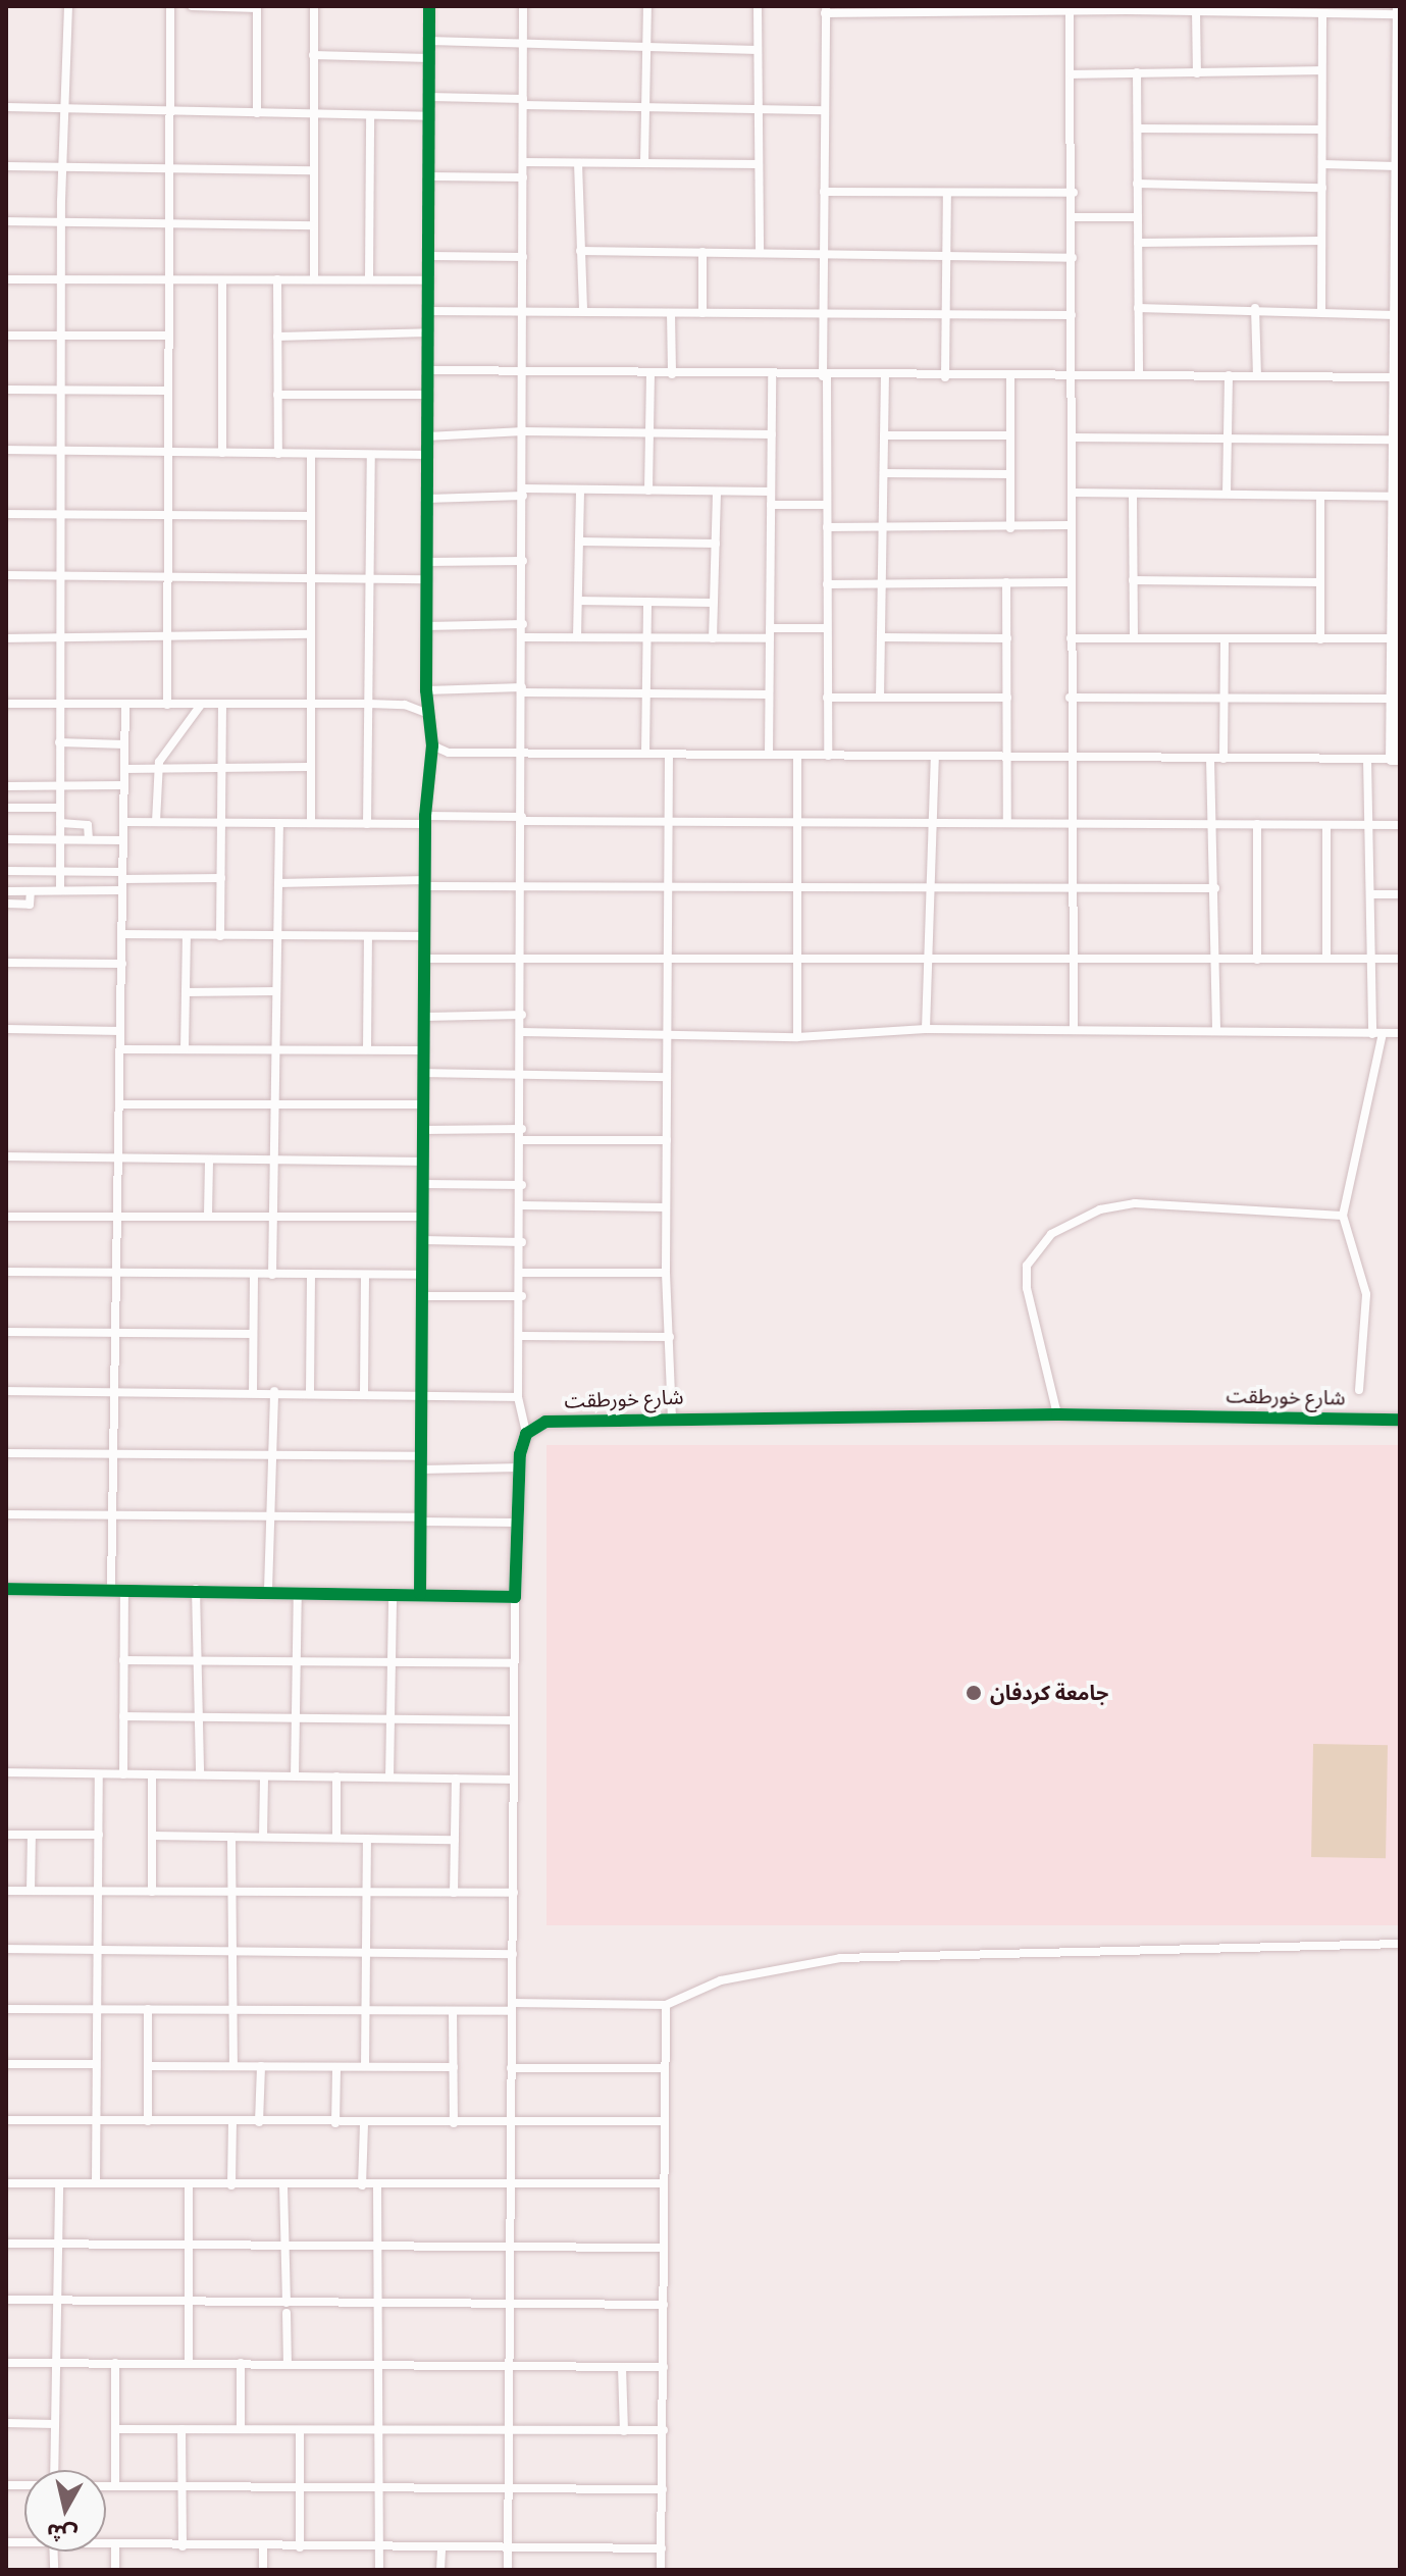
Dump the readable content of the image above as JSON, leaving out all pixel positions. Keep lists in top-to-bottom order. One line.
{"streets":{"street":["شارع خورطقت"]},"places":["جامعة كردفان"],"north":"bottom"}
